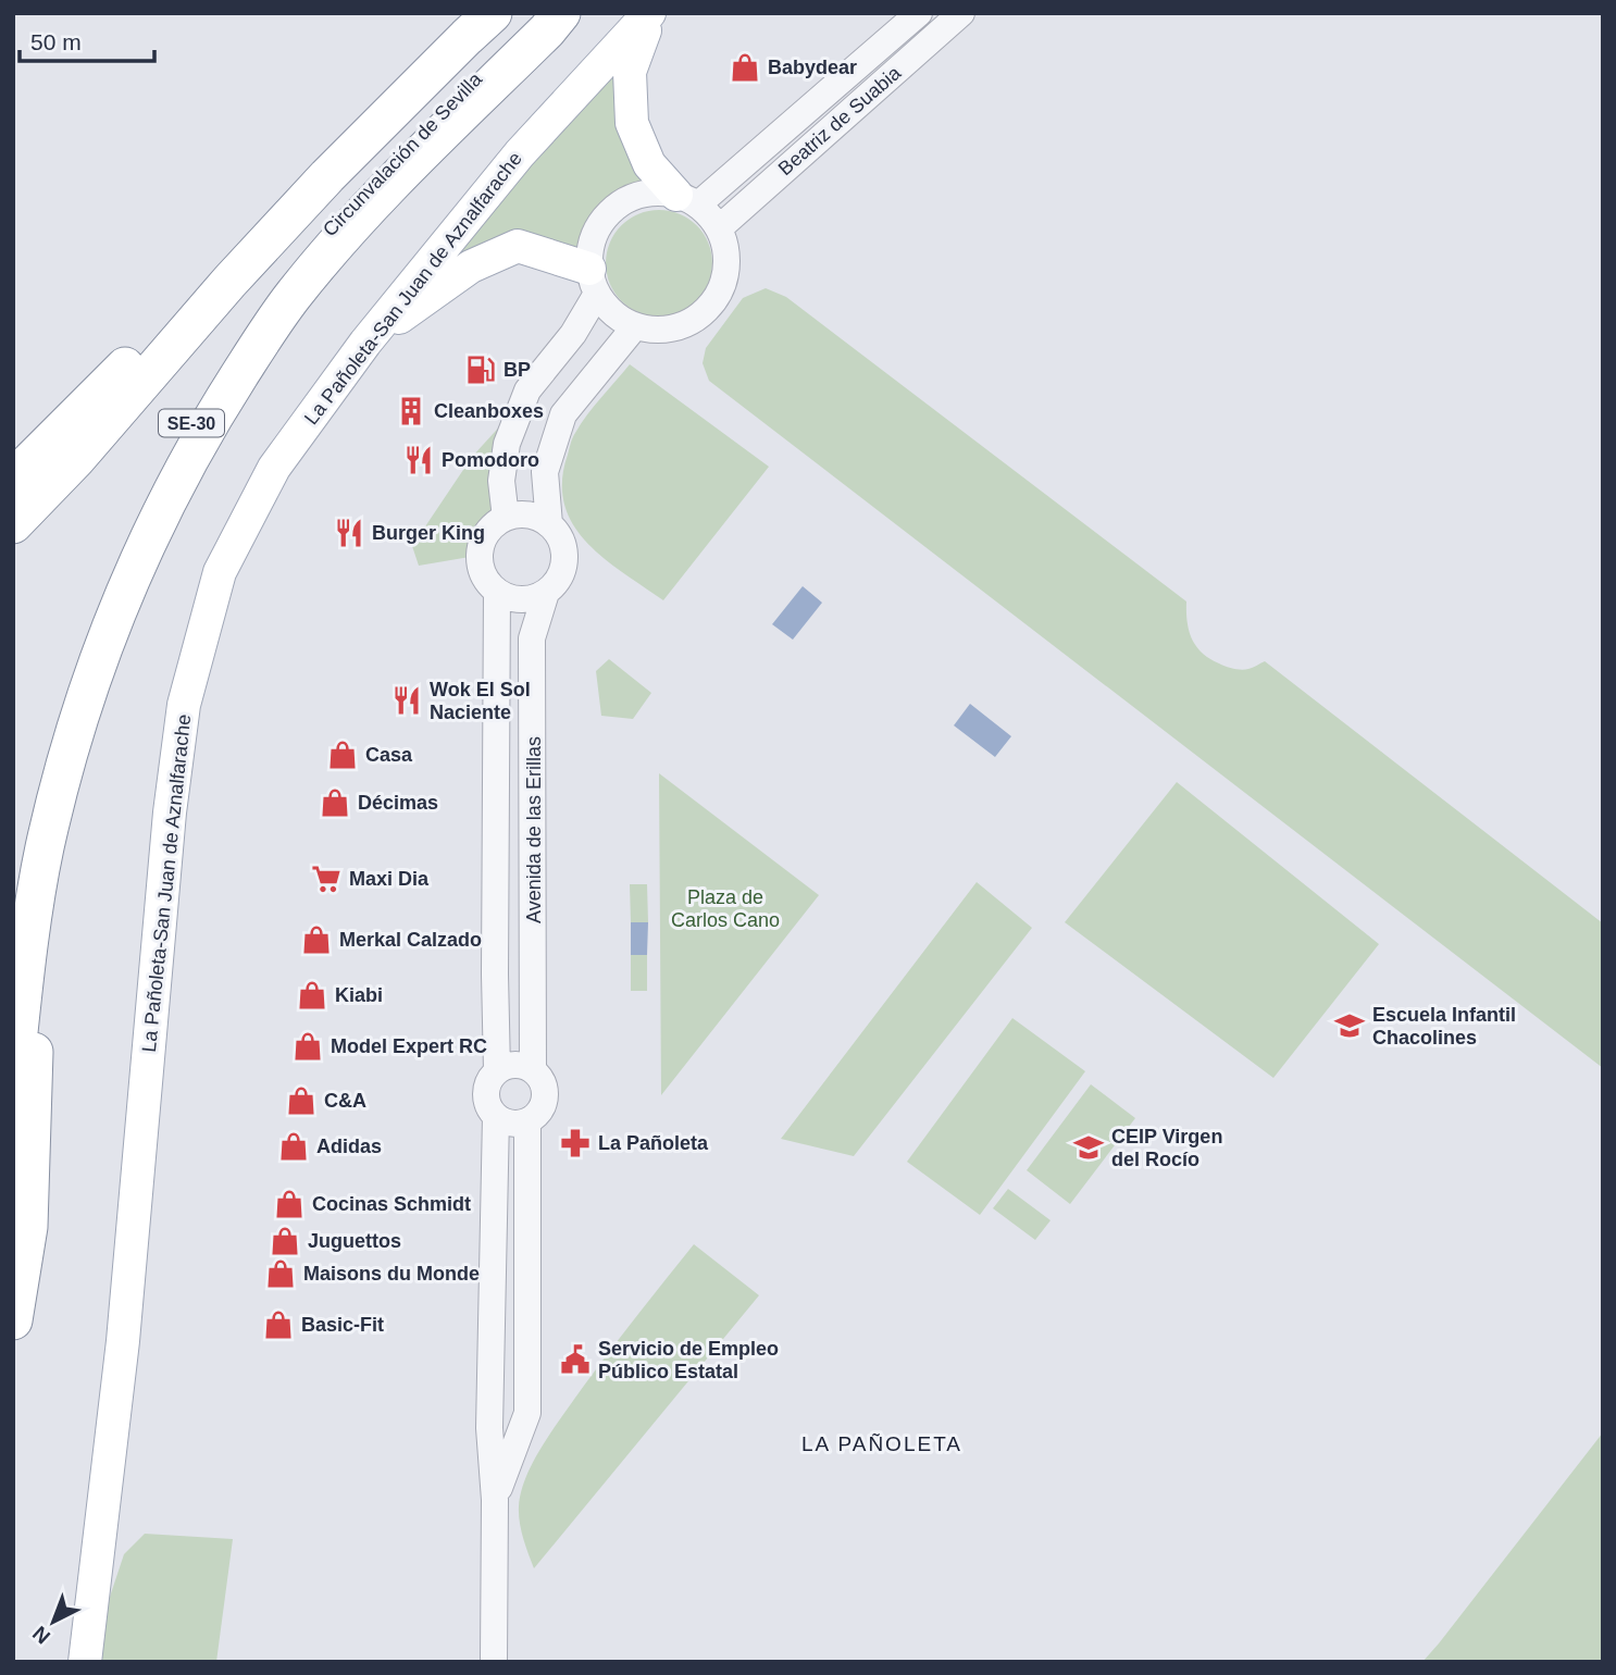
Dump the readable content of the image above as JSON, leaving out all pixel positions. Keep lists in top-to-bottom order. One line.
{"streets":{"highway":["Circunvalación de Sevilla","SE-30"],"main road":["La Pañoleta-San Juan de Aznalfarache"],"street":["Beatriz de Suabia","Avenida de las Erillas"]},"districts":["LA PAÑOLETA"],"parks":["Plaza de Carlos Cano"],"places":{"shop":["Babydear","Casa","Décimas","Merkal Calzado","Kiabi","Model Expert RC","C&A","Adidas","Cocinas Schmidt","Juguettos","Maisons du Monde","Basic-Fit"],"fuel station":["BP"],"building":["Cleanboxes"],"restaurant":["Pomodoro","Burger King","Wok El Sol Naciente"],"supermarket":["Maxi Dia"],"school or university":["Escuela Infantil Chacolines","CEIP Virgen del Rocío"],"pharmacy":["La Pañoleta"],"public building":["Servicio de Empleo Público Estatal"]},"scale_bar":"50 m","north":"bottom left"}
